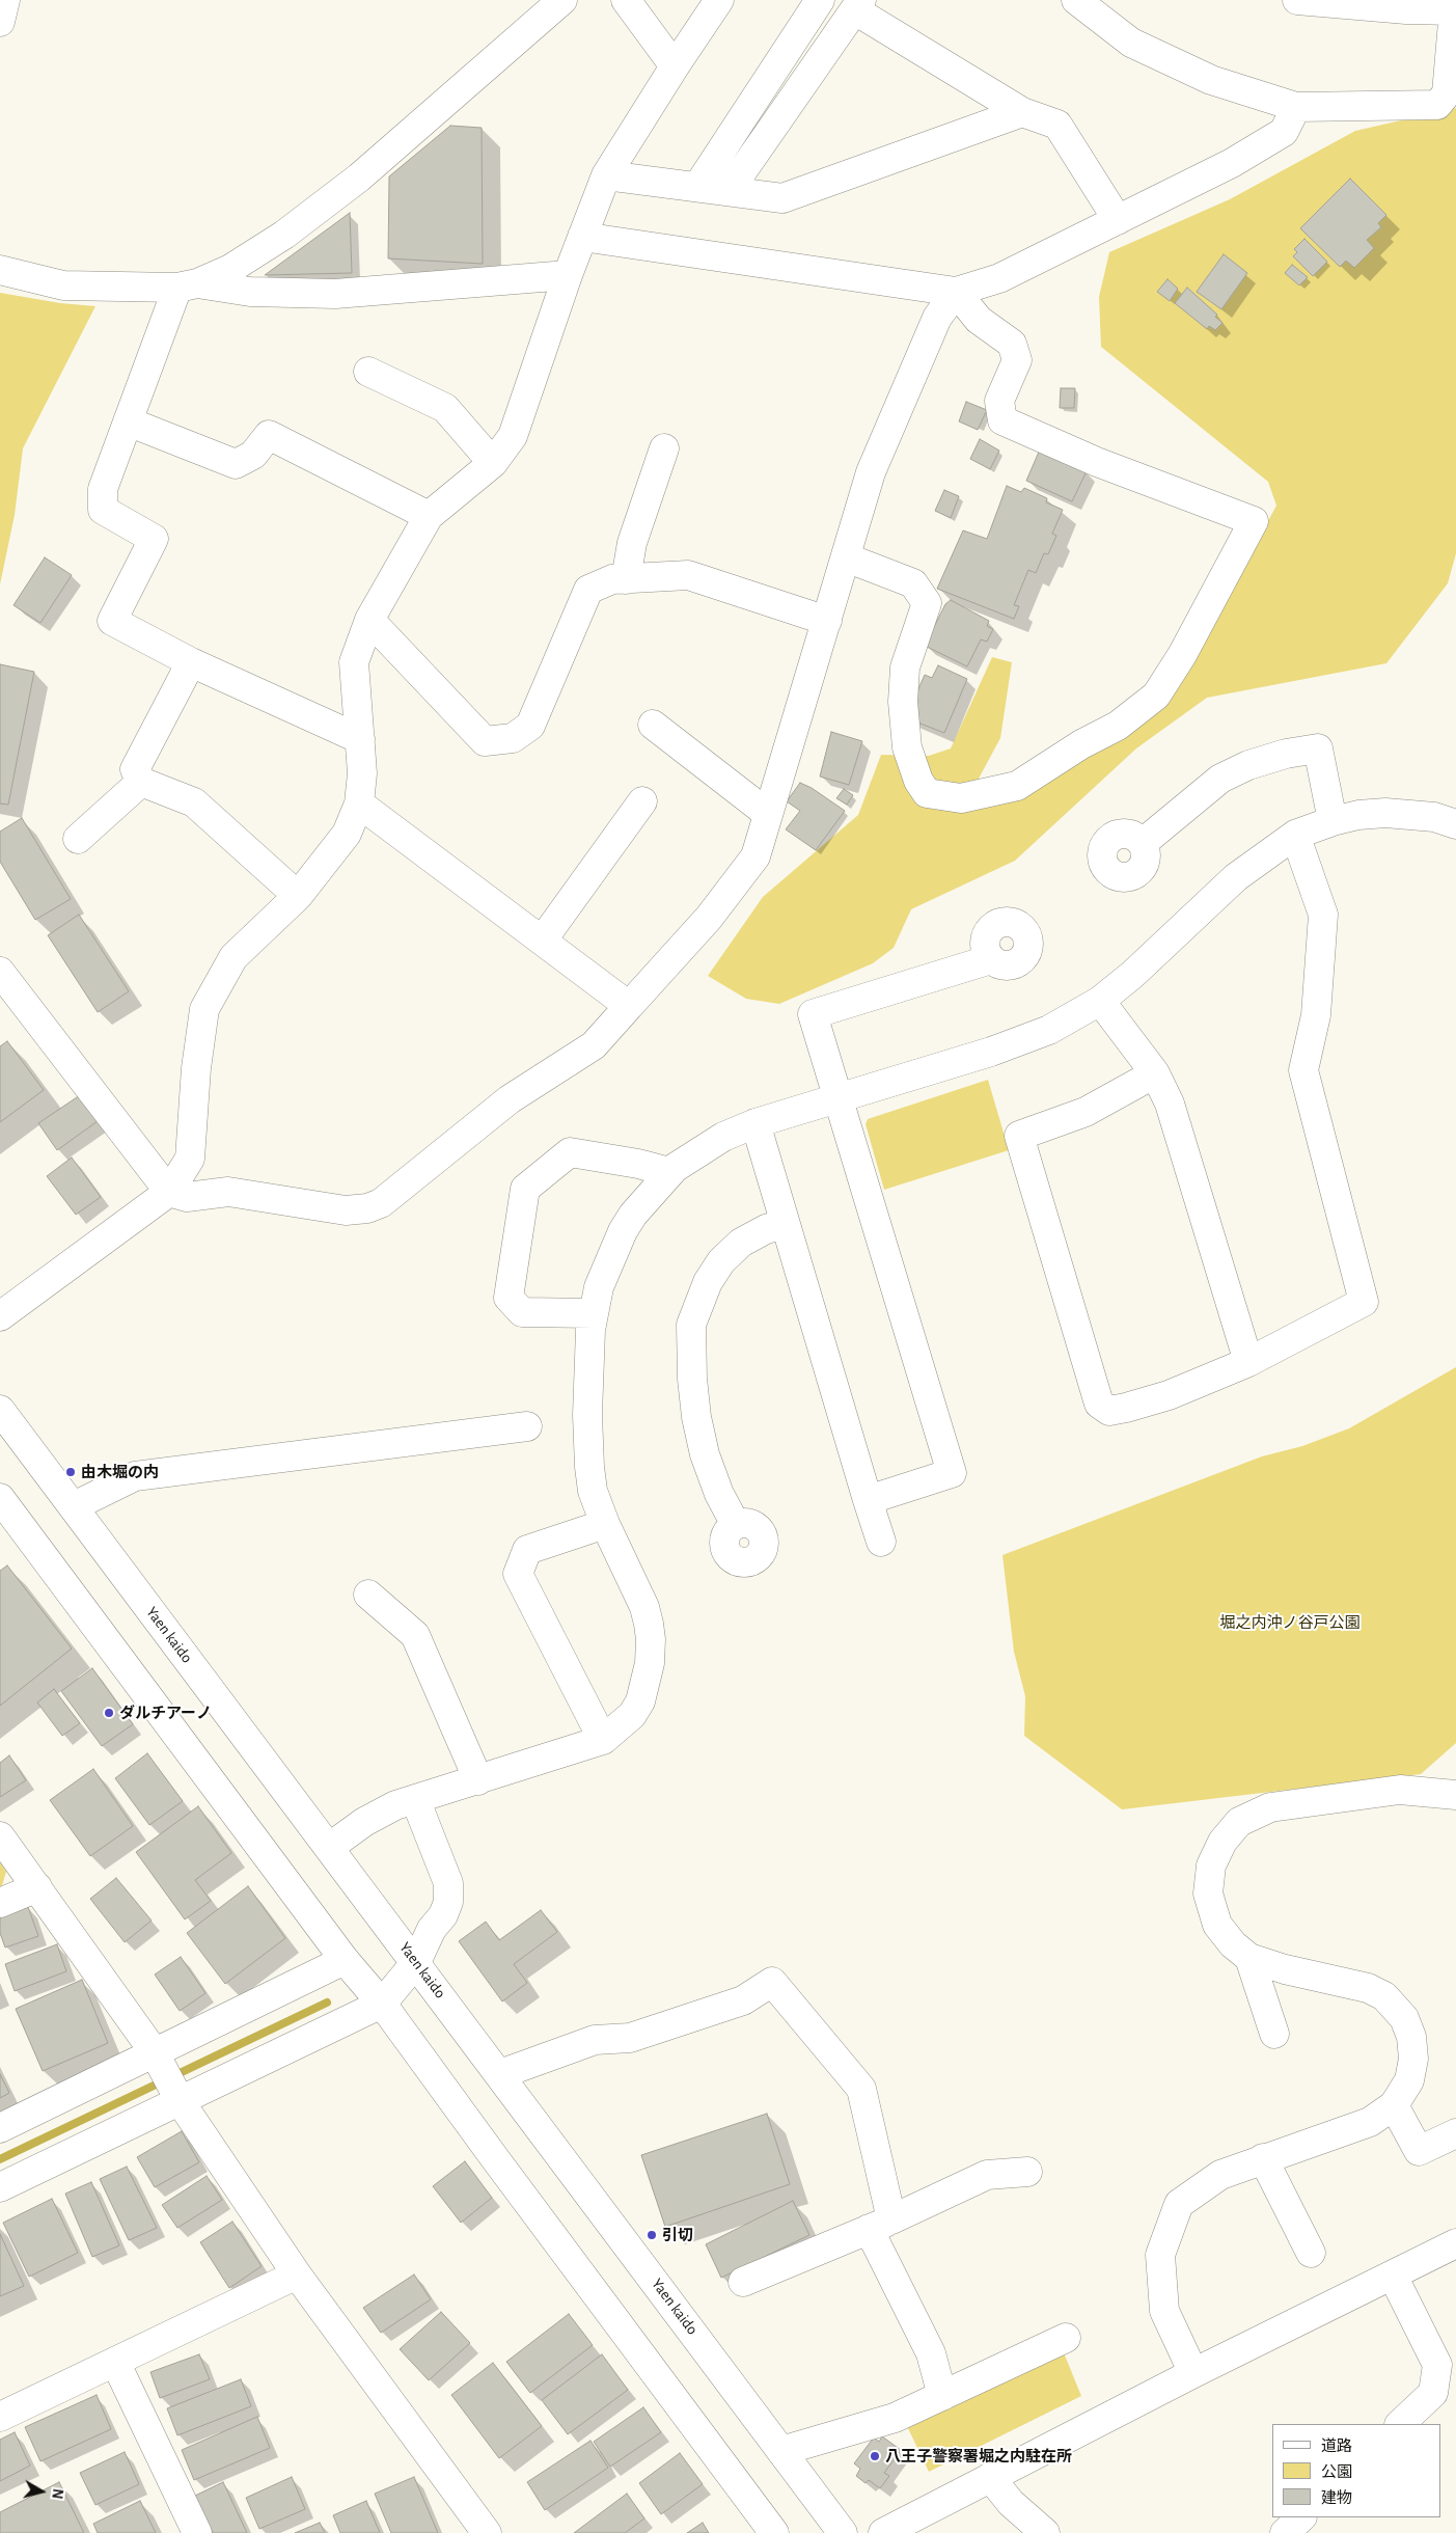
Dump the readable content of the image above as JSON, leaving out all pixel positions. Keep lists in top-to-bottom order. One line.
{"streets":{"street":["Yaen kaido"]},"parks":["堀之内沖ノ谷戸公園"],"places":["由木堀の内","ダルチアーノ","引切","八王子警察署堀之内駐在所"],"legend":["道路","公園","建物"],"north":"right"}
